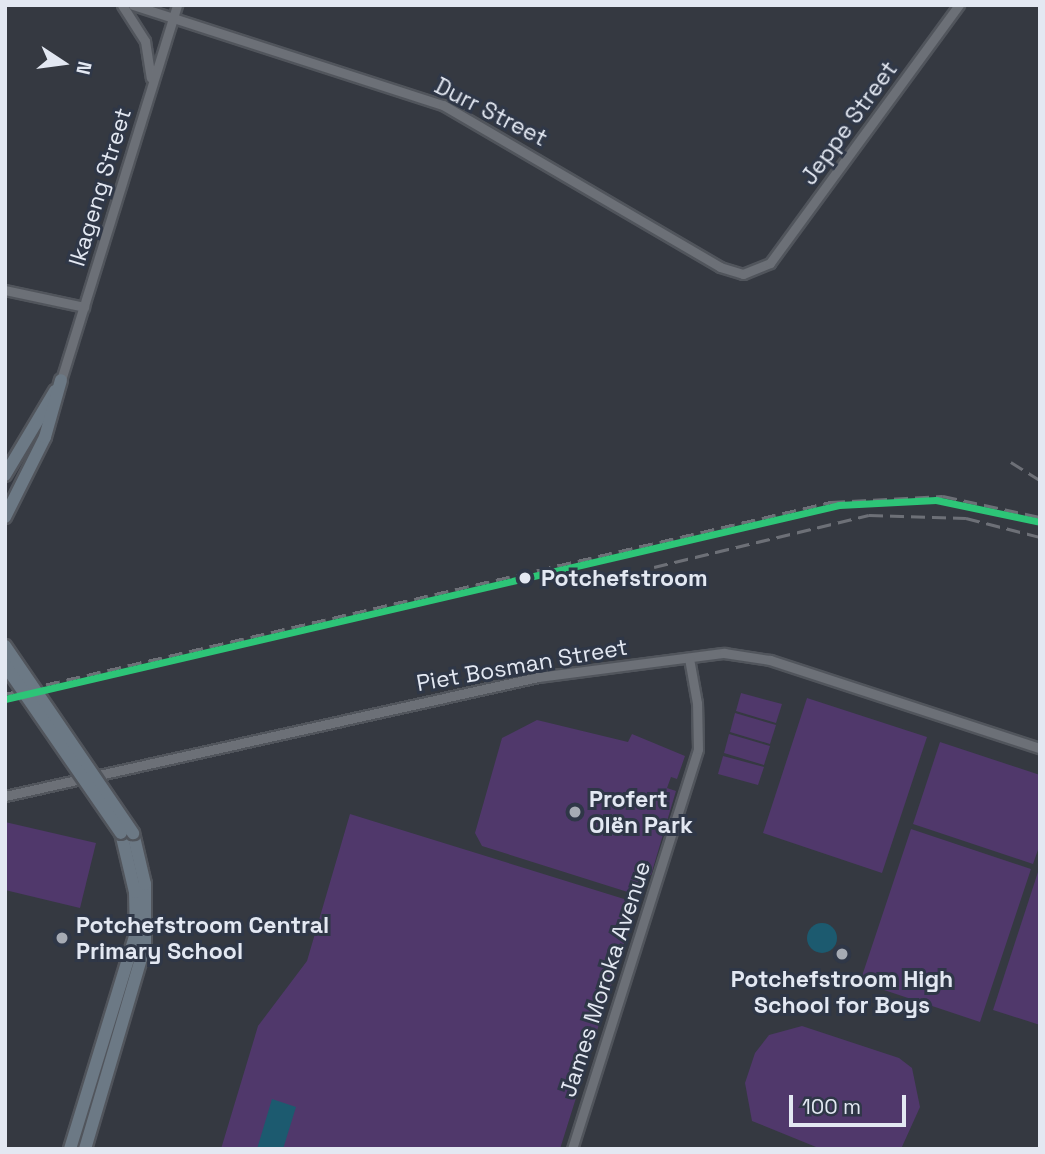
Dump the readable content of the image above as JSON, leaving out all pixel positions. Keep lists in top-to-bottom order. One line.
{"streets":{"street":["Durr Street","Jeppe Street","Ikageng Street","Piet Bosman Street","James Moroka Avenue"]},"crossings":[["Durr Street","Jeppe Street"],["Durr Street","Ikageng Street"],["Piet Bosman Street","James Moroka Avenue"]],"places":["Potchefstroom","Profert Olën Park","Potchefstroom Central Primary School","Potchefstroom High School for Boys"],"scale_bar":"100 m","north":"right"}
